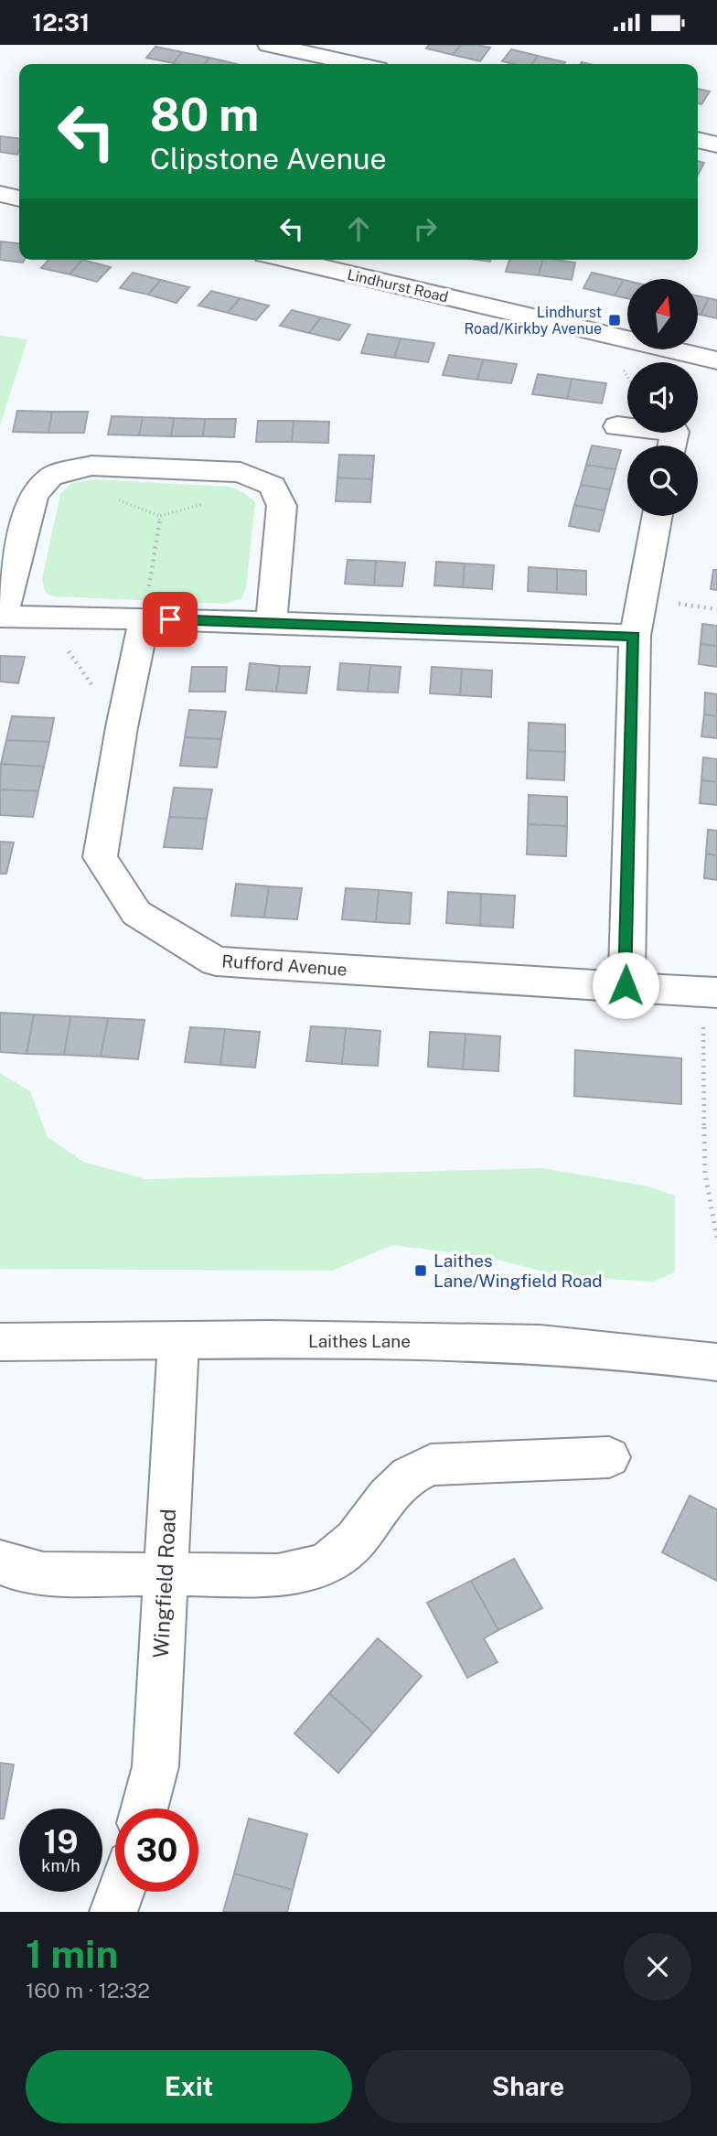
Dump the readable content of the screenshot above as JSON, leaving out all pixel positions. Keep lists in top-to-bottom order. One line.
{"streets":{"street":["Lindhurst Road","Rufford Avenue","Laithes Lane","Wingfield Road"]},"crossings":[["Laithes Lane","Wingfield Road"]],"places":{"transit":["Lindhurst Road/Kirkby Avenue","Laithes Lane/Wingfield Road"]},"north":"top","page":{"status":"12:31","turn":["80 m","Clipstone Avenue"],"speed":"19 km/h","limit":"30","heading":["1 min","160 m · 12:32"],"buttons":["Exit","Share"]}}
